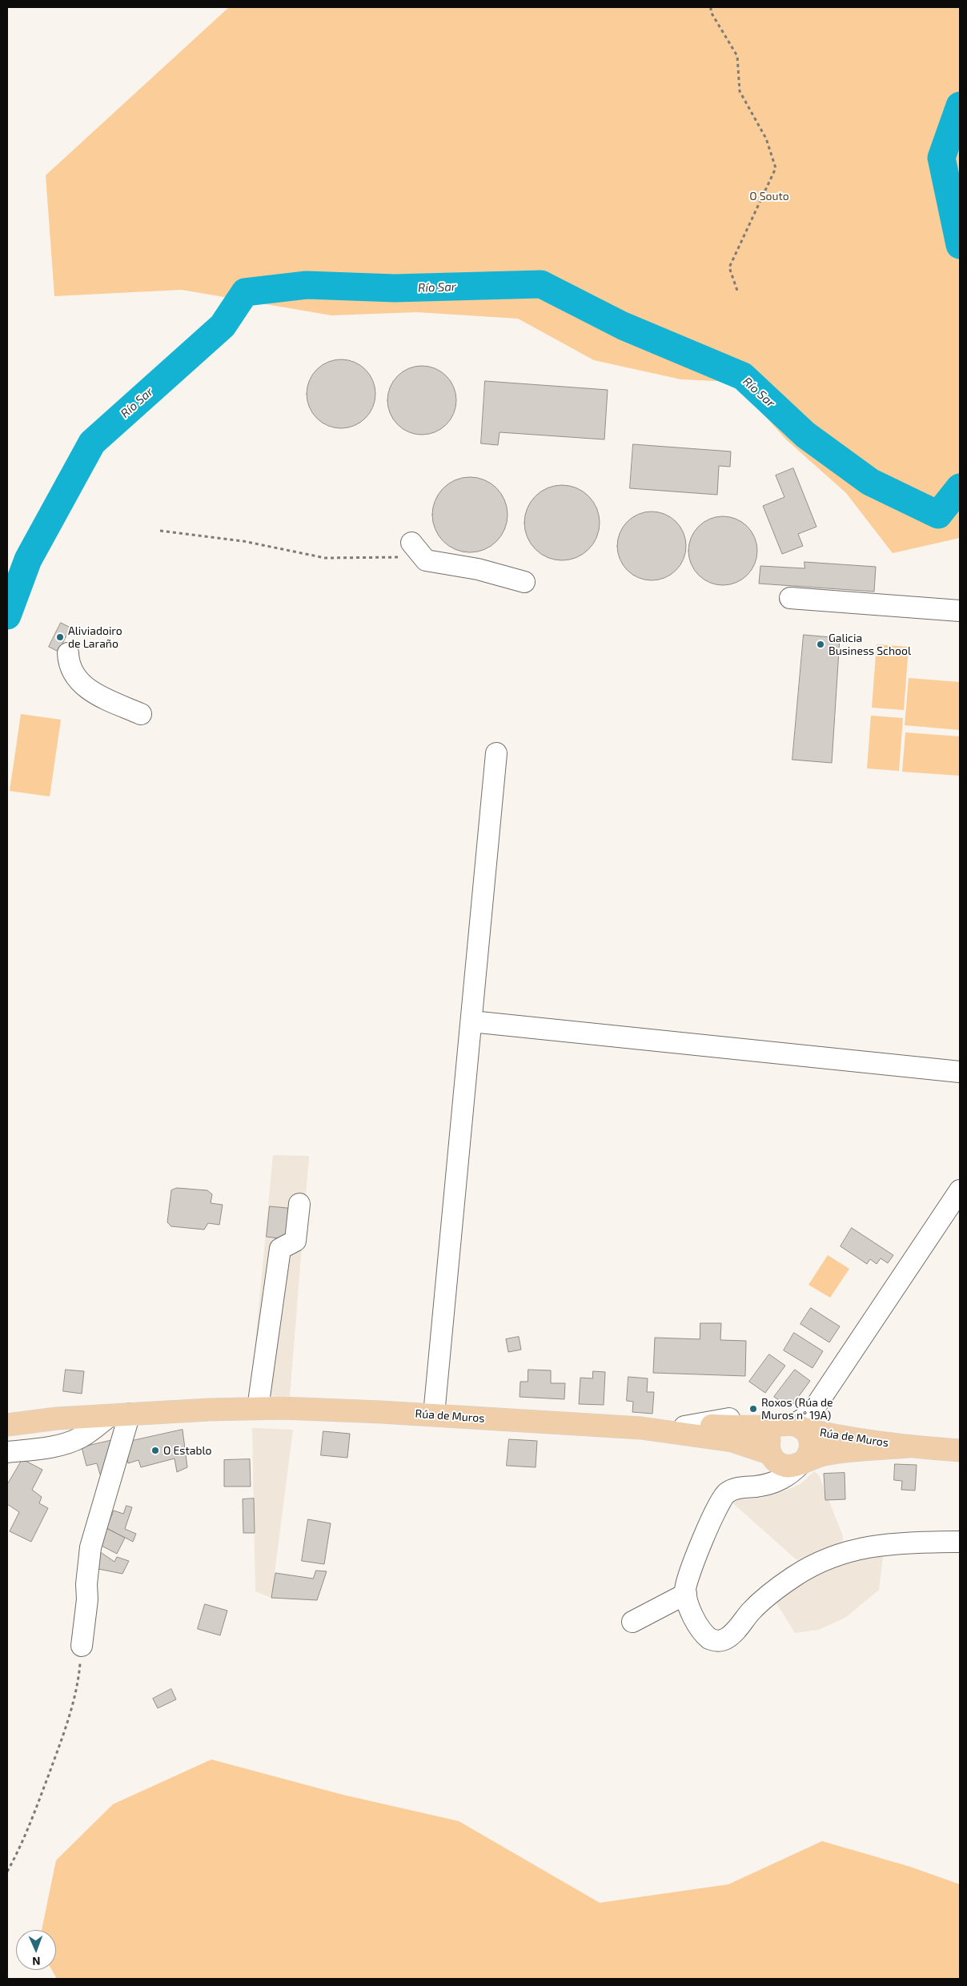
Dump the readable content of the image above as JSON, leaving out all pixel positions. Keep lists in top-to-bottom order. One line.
{"streets":{"main road":["Rúa de Muros"]},"water":["Río Sar"],"parks":["O Souto"],"places":["Aliviadoiro de Laraño","Galicia Business School","Roxos (Rúa de Muros n° 19A)","O Establo"],"north":"bottom"}
